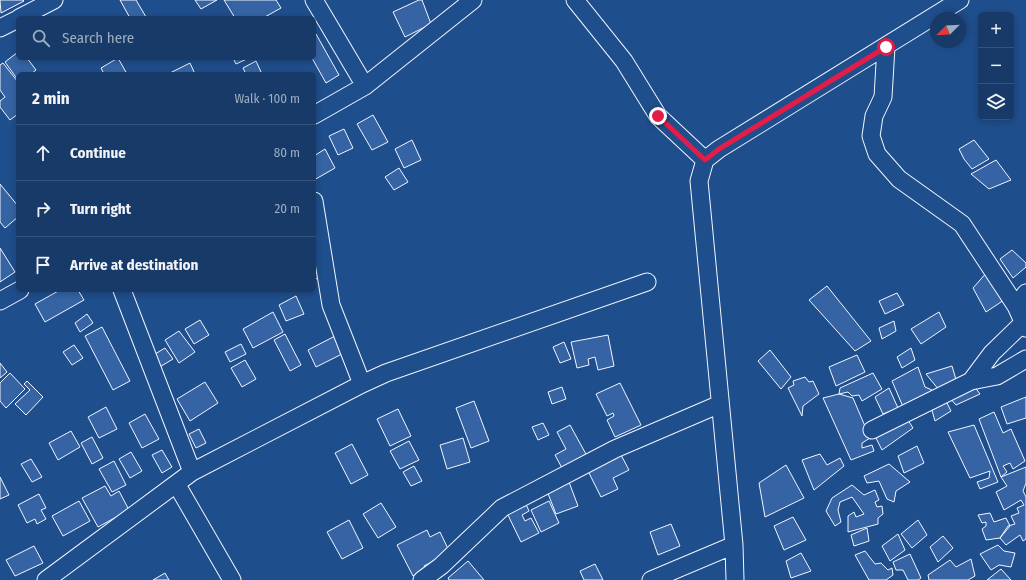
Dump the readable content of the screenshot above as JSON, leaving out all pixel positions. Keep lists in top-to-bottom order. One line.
{"north":"bottom left","page":{"map_buttons":["+","−"],"search":"Search here","heading":["2 min","Walk · 100 m"],"list":[["Continue","80 m"],["Turn right","20 m"],"Arrive at destination"]}}
